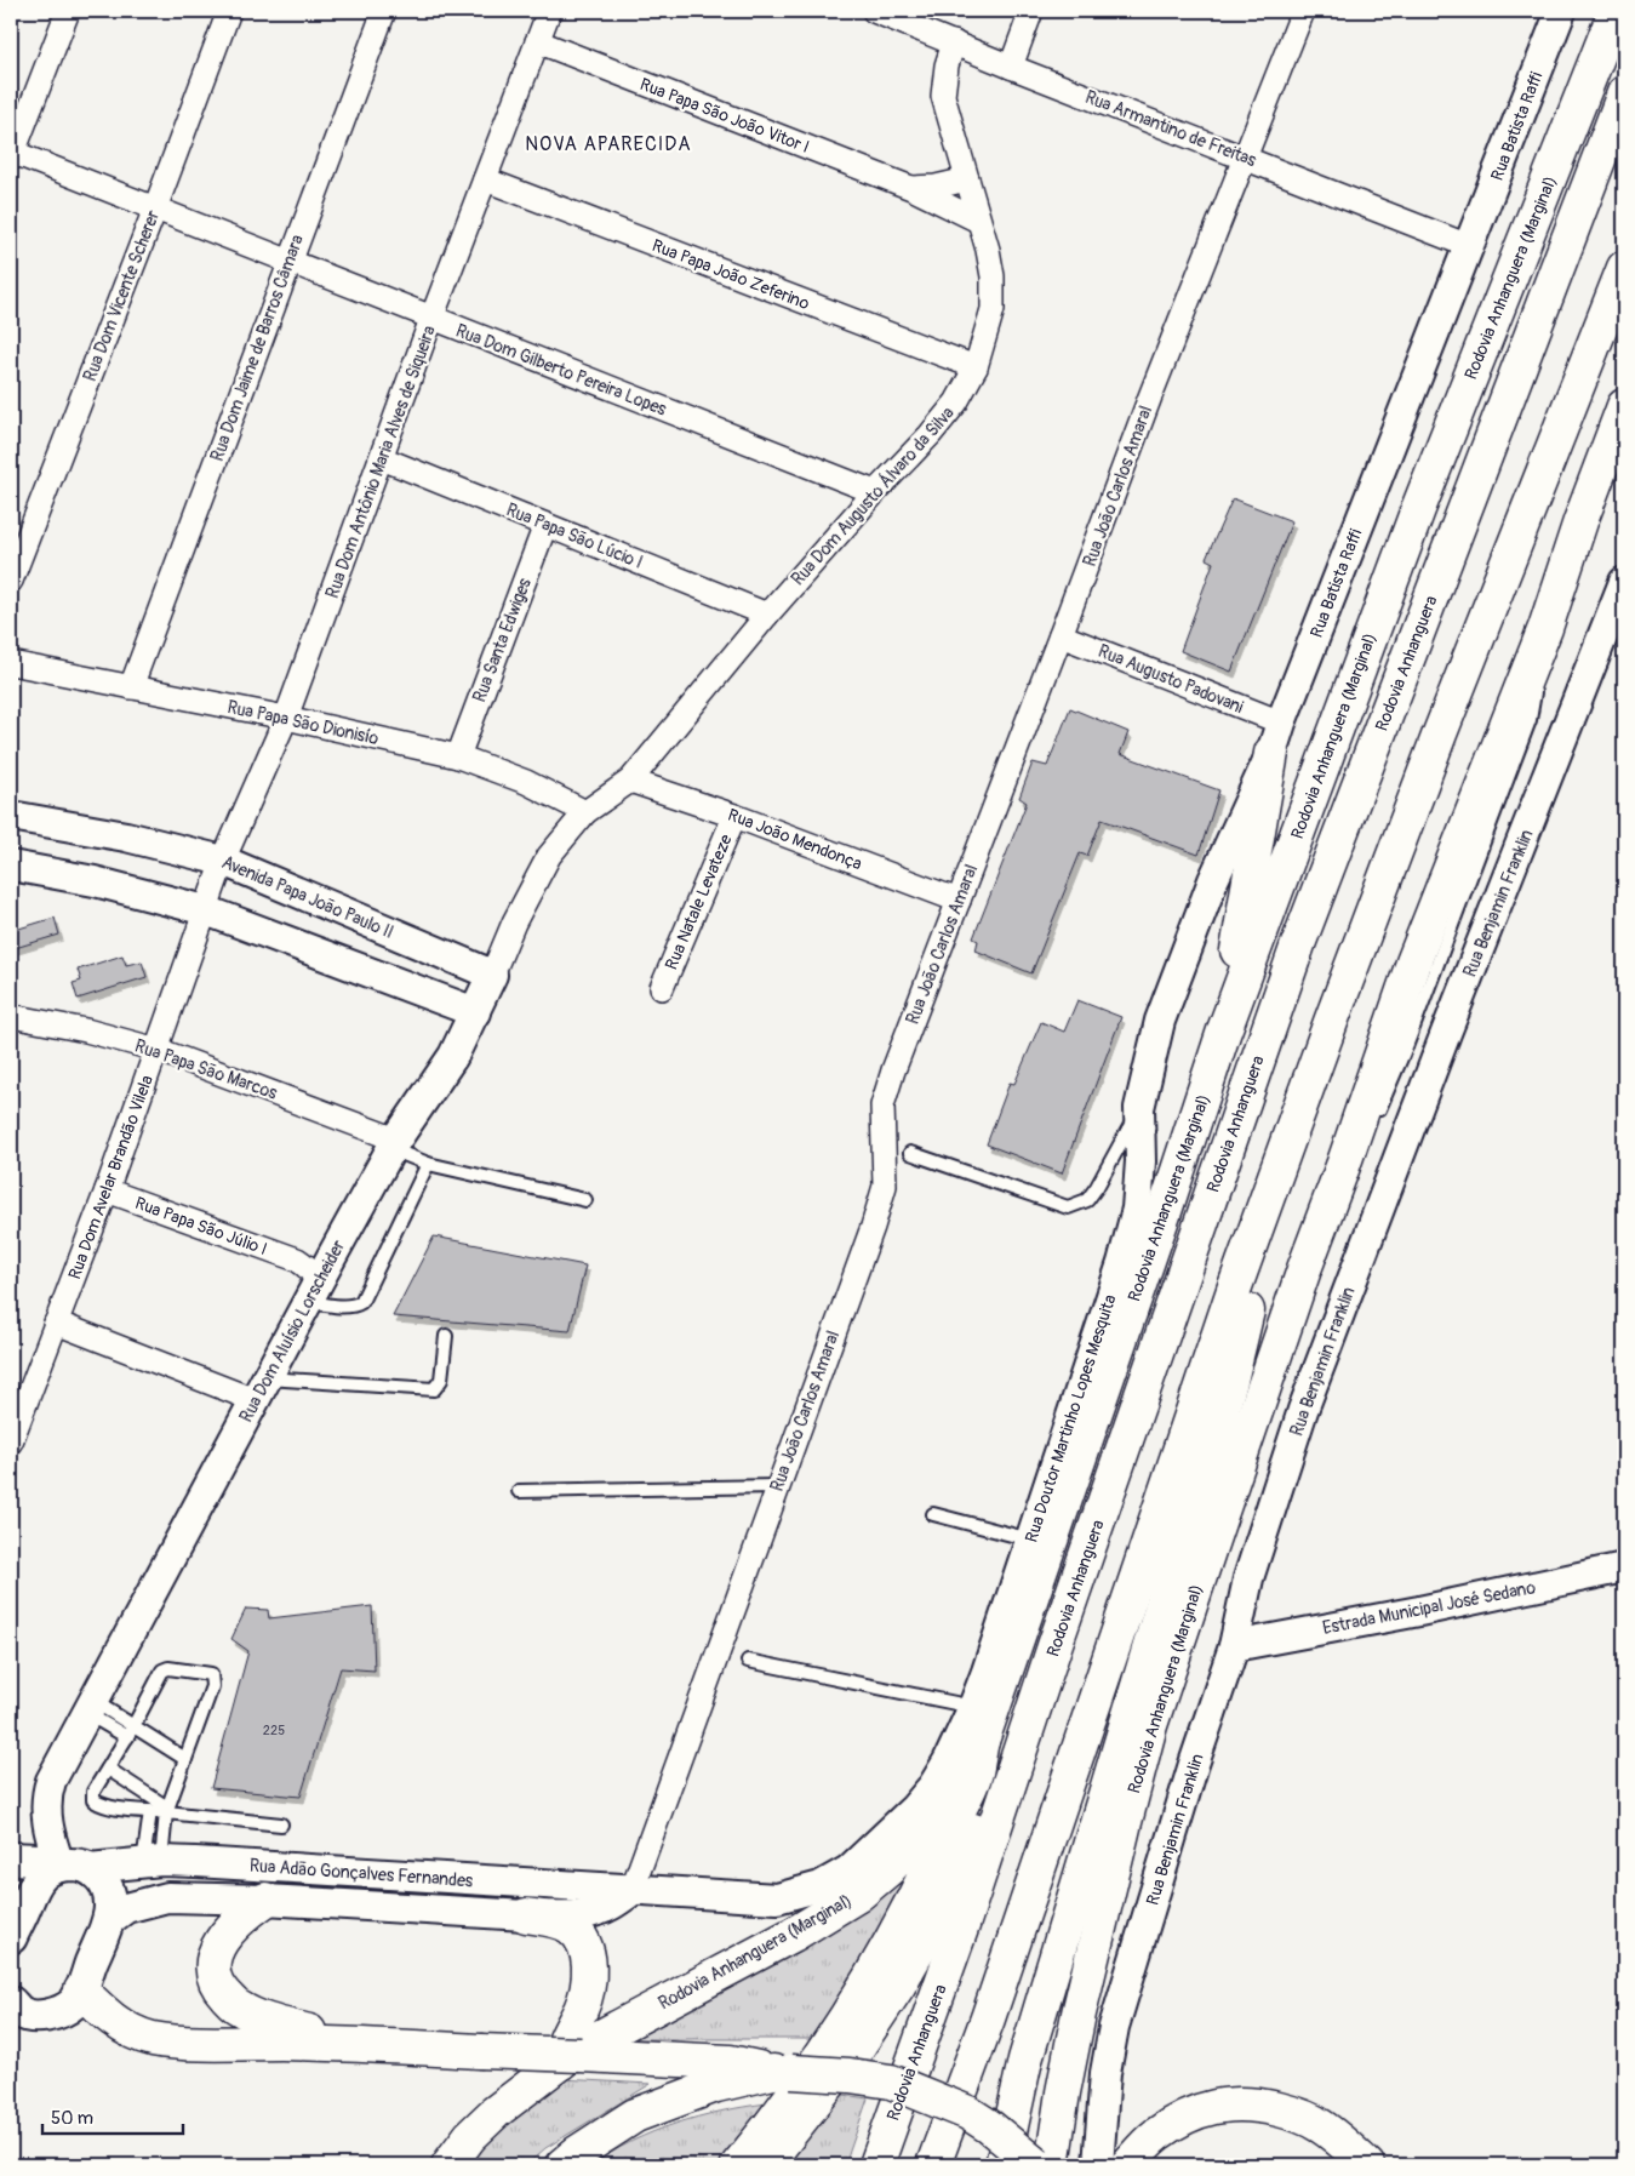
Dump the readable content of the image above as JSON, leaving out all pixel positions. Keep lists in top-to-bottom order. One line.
{"streets":{"highway":["Rodovia Anhanguera (Marginal)","Rodovia Anhanguera"],"main road":["Rua Adão Gonçalves Fernandes"],"street":["Rua Papa São João Vitor I","Rua Batista Raffi","Rua Armantino de Freitas","Rua Papa João Zeferino","Rua Dom Vicente Scherer","Rua Dom Jaime de Barros Câmara","Rua Dom Gilberto Pereira Lopes","Rua Dom Antônio Maria Alves de Siqueira","Rua João Carlos Amaral","Rua Dom Augusto Álvaro da Silva","Rua Papa São Lúcio I","Rua Santa Edwiges","Rua Augusto Padovani","Rua Papa São Dionisío","Rua João Mendonça","Avenida Papa João Paulo II","Rua Natale Levateze","Rua Benjamin Franklin","Rua Papa São Marcos","Rua Dom Avelar Brandão Vilela","Rua Papa São Júlio I","Rua Dom Aluísio Lorscheider","Rua Doutor Martinho Lopes Mesquita","Estrada Municipal José Sedano"]},"crossings":[["Rua Papa São João Vitor I","Rua Dom Antônio Maria Alves de Siqueira"],["Rua Papa São João Vitor I","Rua Dom Augusto Álvaro da Silva"],["Rua Batista Raffi","Rua Armantino de Freitas"],["Rua Batista Raffi","Rua Augusto Padovani"],["Rua Batista Raffi","Rua Doutor Martinho Lopes Mesquita"],["Rua Armantino de Freitas","Rua João Carlos Amaral"],["Rua Armantino de Freitas","Rua Dom Augusto Álvaro da Silva"],["Rua Papa João Zeferino","Rua Dom Antônio Maria Alves de Siqueira"],["Rua Papa João Zeferino","Rua Dom Augusto Álvaro da Silva"],["Rua Dom Vicente Scherer","Rua Dom Gilberto Pereira Lopes"],["Rua Dom Jaime de Barros Câmara","Rua Dom Gilberto Pereira Lopes"],["Rua Dom Jaime de Barros Câmara","Rua Papa São Dionisío"],["Rua Dom Gilberto Pereira Lopes","Rua Dom Antônio Maria Alves de Siqueira"],["Rua Dom Gilberto Pereira Lopes","Rua Dom Augusto Álvaro da Silva"],["Rua Dom Antônio Maria Alves de Siqueira","Rua Papa São Lúcio I"],["Rua Dom Antônio Maria Alves de Siqueira","Rua Papa São Dionisío"],["Rua Dom Antônio Maria Alves de Siqueira","Avenida Papa João Paulo II"],["Rua Dom Antônio Maria Alves de Siqueira","Rua Dom Avelar Brandão Vilela"],["Rua João Carlos Amaral","Rua Augusto Padovani"],["Rua João Carlos Amaral","Rua João Mendonça"],["Rua João Carlos Amaral","Rua Adão Gonçalves Fernandes"],["Rua Dom Augusto Álvaro da Silva","Rua Papa São Lúcio I"],["Rua Dom Augusto Álvaro da Silva","Rua Papa São Dionisío"],["Rua Dom Augusto Álvaro da Silva","Rua João Mendonça"],["Rua Dom Augusto Álvaro da Silva","Rua Dom Aluísio Lorscheider"],["Rua Papa São Lúcio I","Rua Santa Edwiges"],["Rua Santa Edwiges","Rua Papa São Dionisío"],["Rua Papa São Dionisío","Rua Dom Aluísio Lorscheider"],["Rua João Mendonça","Rua Natale Levateze"],["Avenida Papa João Paulo II","Rua Dom Aluísio Lorscheider"],["Rua Benjamin Franklin","Estrada Municipal José Sedano"],["Rua Papa São Marcos","Rua Dom Avelar Brandão Vilela"],["Rua Papa São Marcos","Rua Dom Aluísio Lorscheider"],["Rua Dom Avelar Brandão Vilela","Rua Papa São Júlio I"],["Rua Papa São Júlio I","Rua Dom Aluísio Lorscheider"],["Rua Dom Aluísio Lorscheider","Rua Adão Gonçalves Fernandes"],["Rua Doutor Martinho Lopes Mesquita","Rua Adão Gonçalves Fernandes"]],"districts":["NOVA APARECIDA"],"house_numbers":["225"],"scale_bar":"50 m"}
